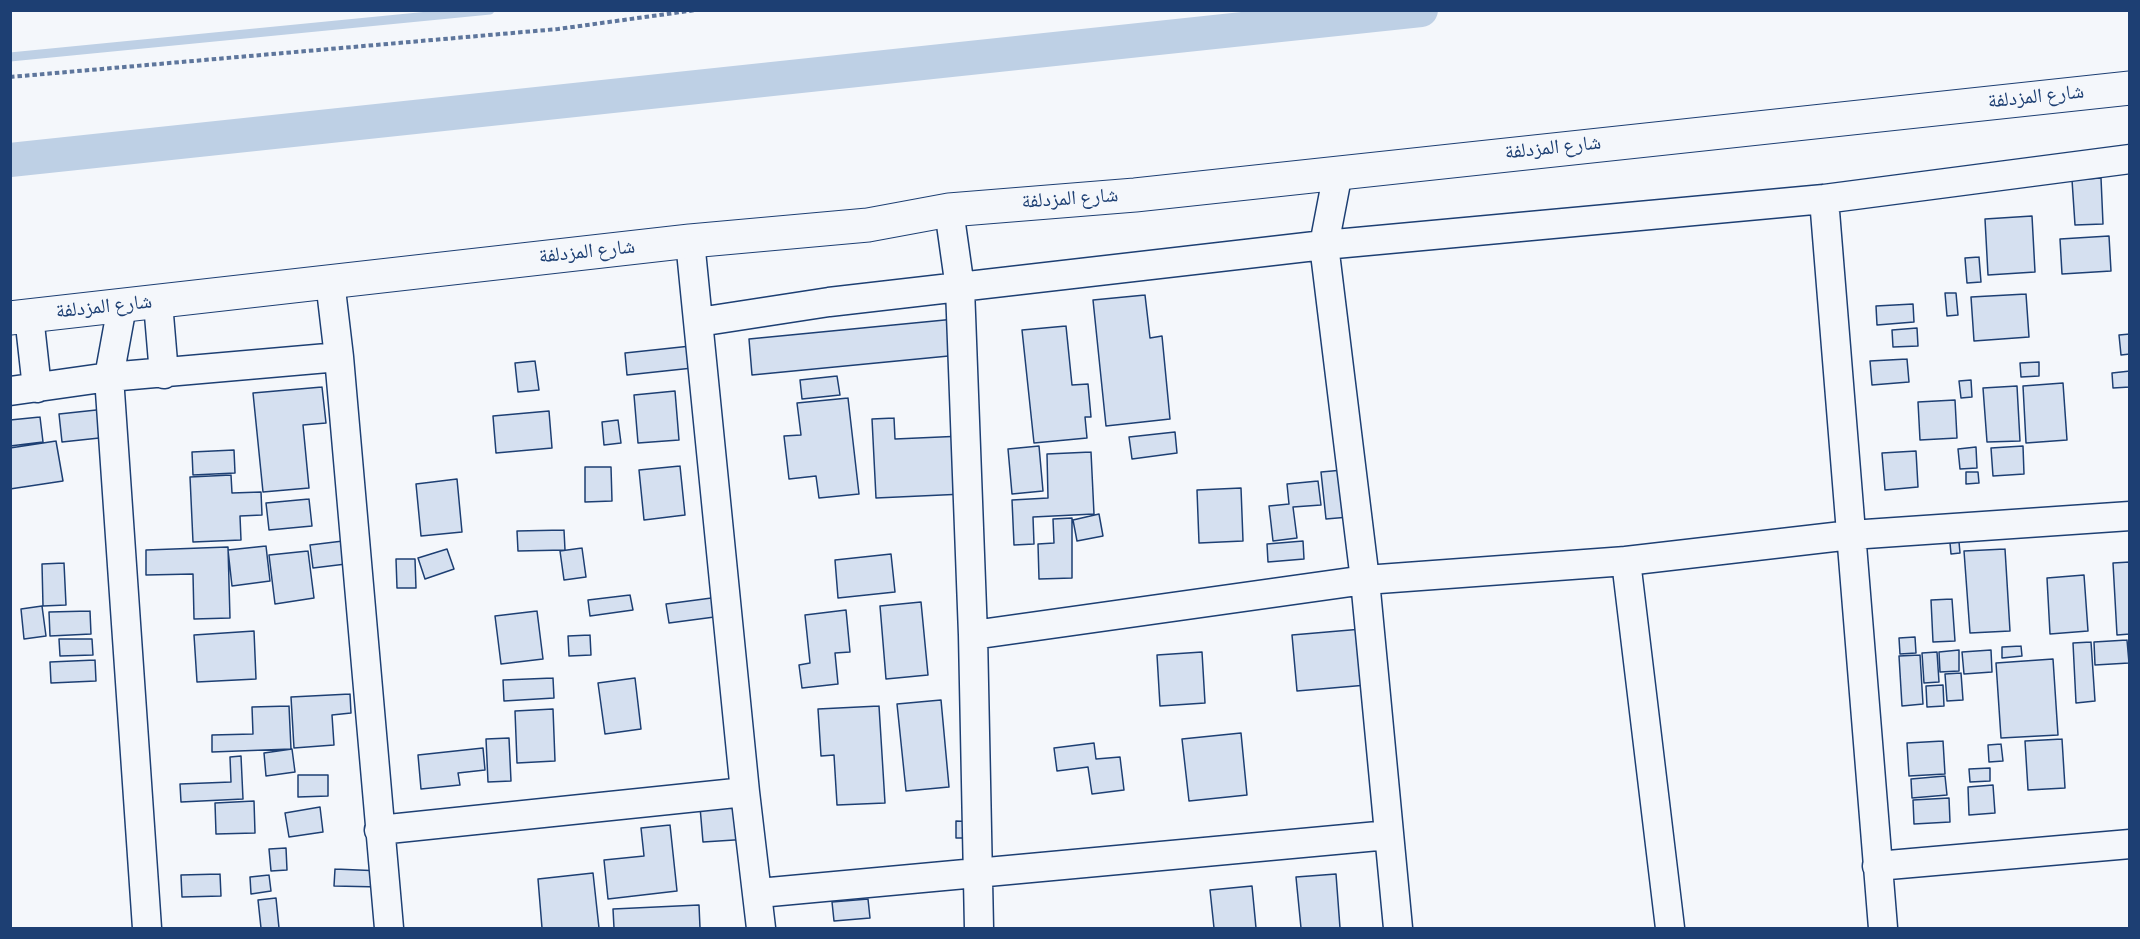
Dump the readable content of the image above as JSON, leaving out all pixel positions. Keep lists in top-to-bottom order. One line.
{"streets":{"street":["شارع المزدلفة"]}}
